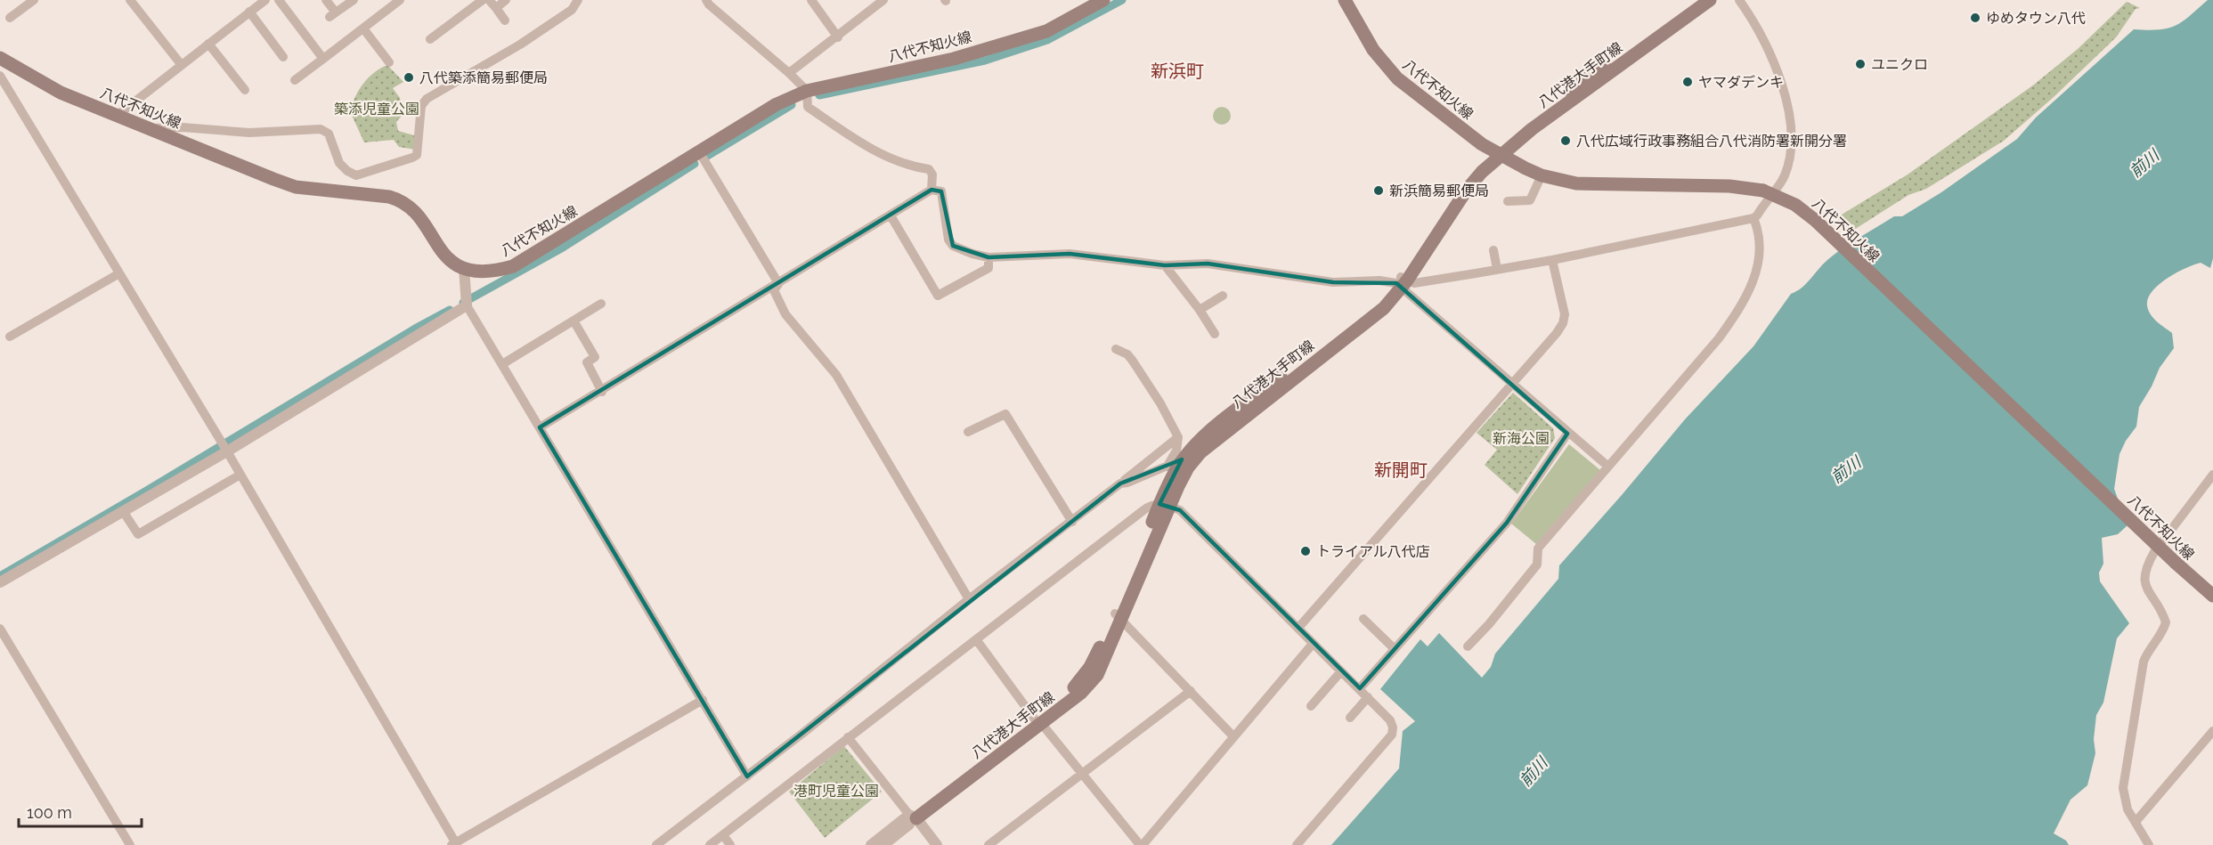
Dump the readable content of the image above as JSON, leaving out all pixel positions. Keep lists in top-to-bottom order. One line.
{"streets":{"main road":["八代不知火線","八代港大手町線"]},"crossings":[["八代不知火線","八代港大手町線"]],"districts":["新浜町","新開町"],"water":["前川"],"parks":["築添児童公園","新海公園","港町児童公園"],"places":["ゆめタウン八代","ユニクロ","八代築添簡易郵便局","ヤマダデンキ","八代広域行政事務組合八代消防署新開分署","新浜簡易郵便局","トライアル八代店"],"scale_bar":"100 m"}
